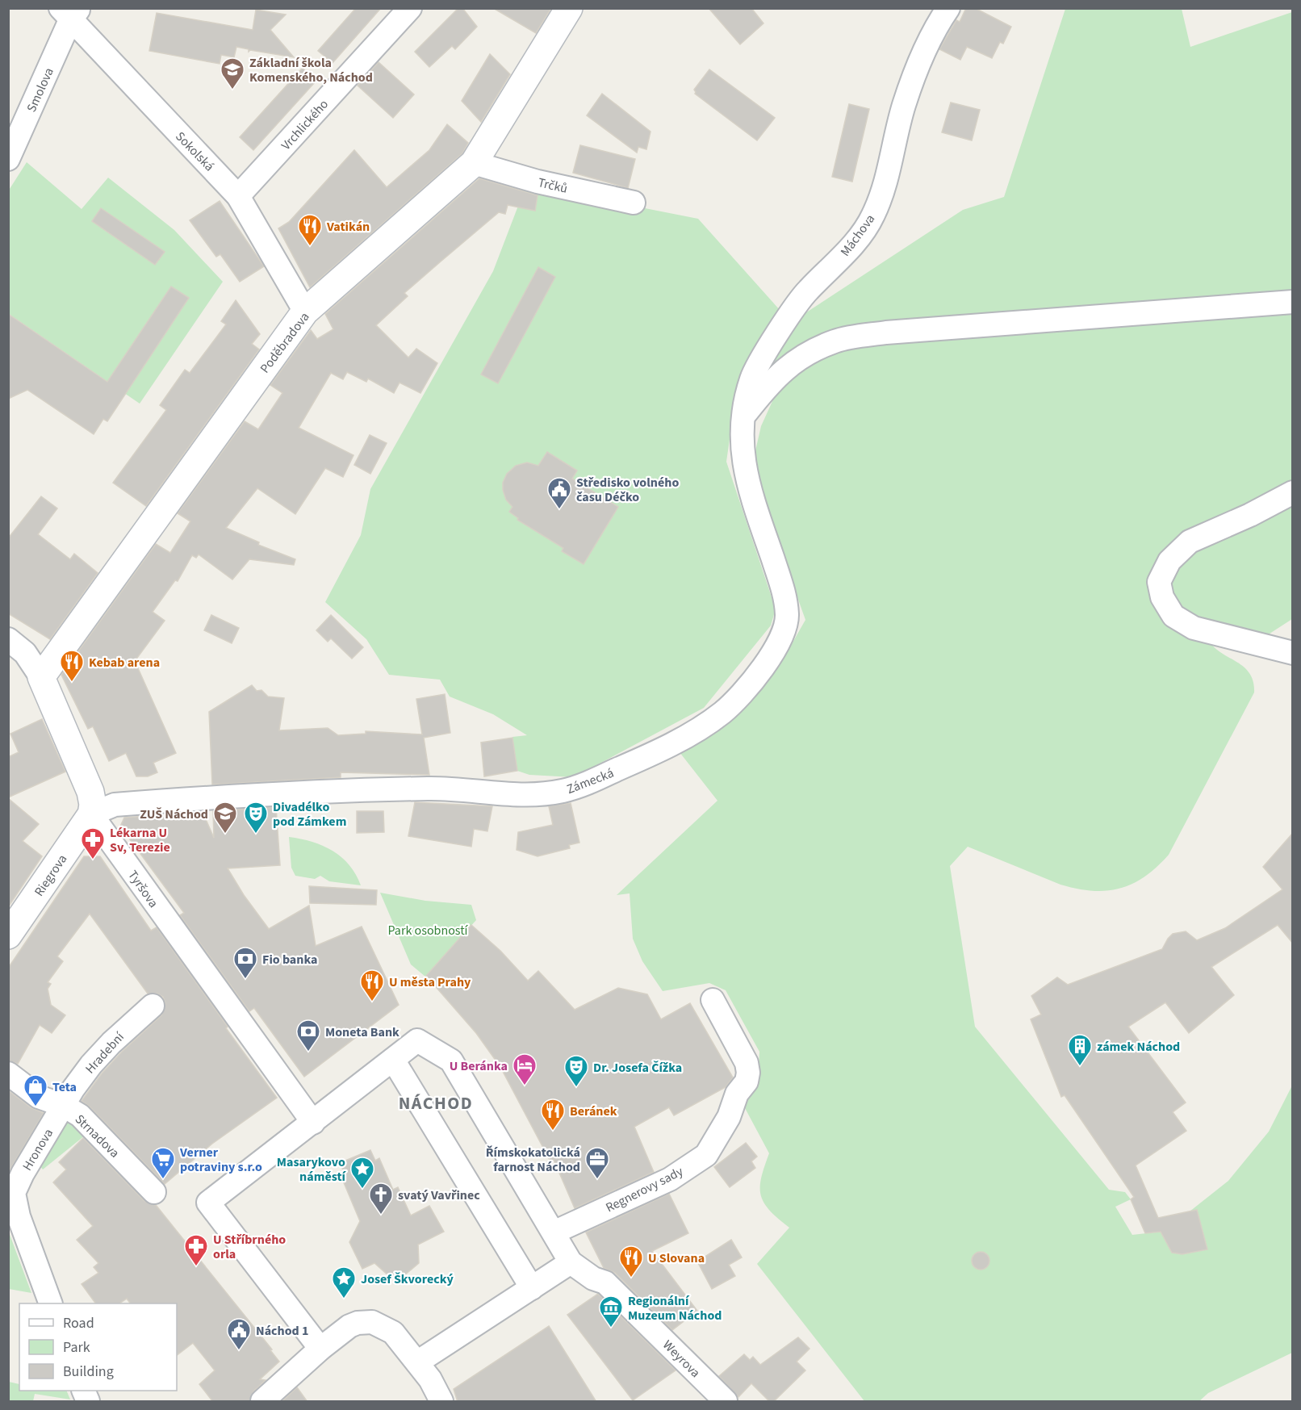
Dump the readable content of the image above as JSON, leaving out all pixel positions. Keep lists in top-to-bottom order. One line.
{"streets":{"street":["Smolova","Vrchlického","Sokolská","Trčků","Máchova","Poděbradova","Zámecká","Riegrova","Tyršova","Hradební","Strnadova","Hronova","Regnerovy sady","Weyrova"]},"crossings":[["Smolova","Sokolská"],["Vrchlického","Sokolská"],["Sokolská","Poděbradova"],["Trčků","Poděbradova"],["Máchova","Zámecká"],["Zámecká","Riegrova"],["Zámecká","Tyršova"],["Riegrova","Tyršova"],["Hradební","Strnadova"],["Hradební","Hronova"],["Strnadova","Hronova"]],"districts":["NÁCHOD"],"parks":["Park osobností"],"places":{"school or university":["Základní škola Komenského, Náchod","ZUŠ Náchod"],"restaurant":["Vatikán","Kebab arena","U města Prahy","Beránek","U Slovana"],"public building":["Středisko volného času Déčko","Náchod 1"],"theatre":["Divadélko pod Zámkem","Dr. Josefa Čížka"],"pharmacy":["Lékarna U Sv, Terezie","U Stříbrného orla"],"bank":["Fio banka","Moneta Bank"],"building":["zámek Náchod"],"hotel":["U Beránka"],"shop":["Teta"],"supermarket":["Verner potraviny s.r.o"],"office":["Římskokatolická farnost Náchod"],"place":["Masarykovo náměstí","Josef Škvorecký"],"church":["svatý Vavřinec"],"museum":["Regionální Muzeum Náchod"]},"legend":["Road","Park","Building"]}
